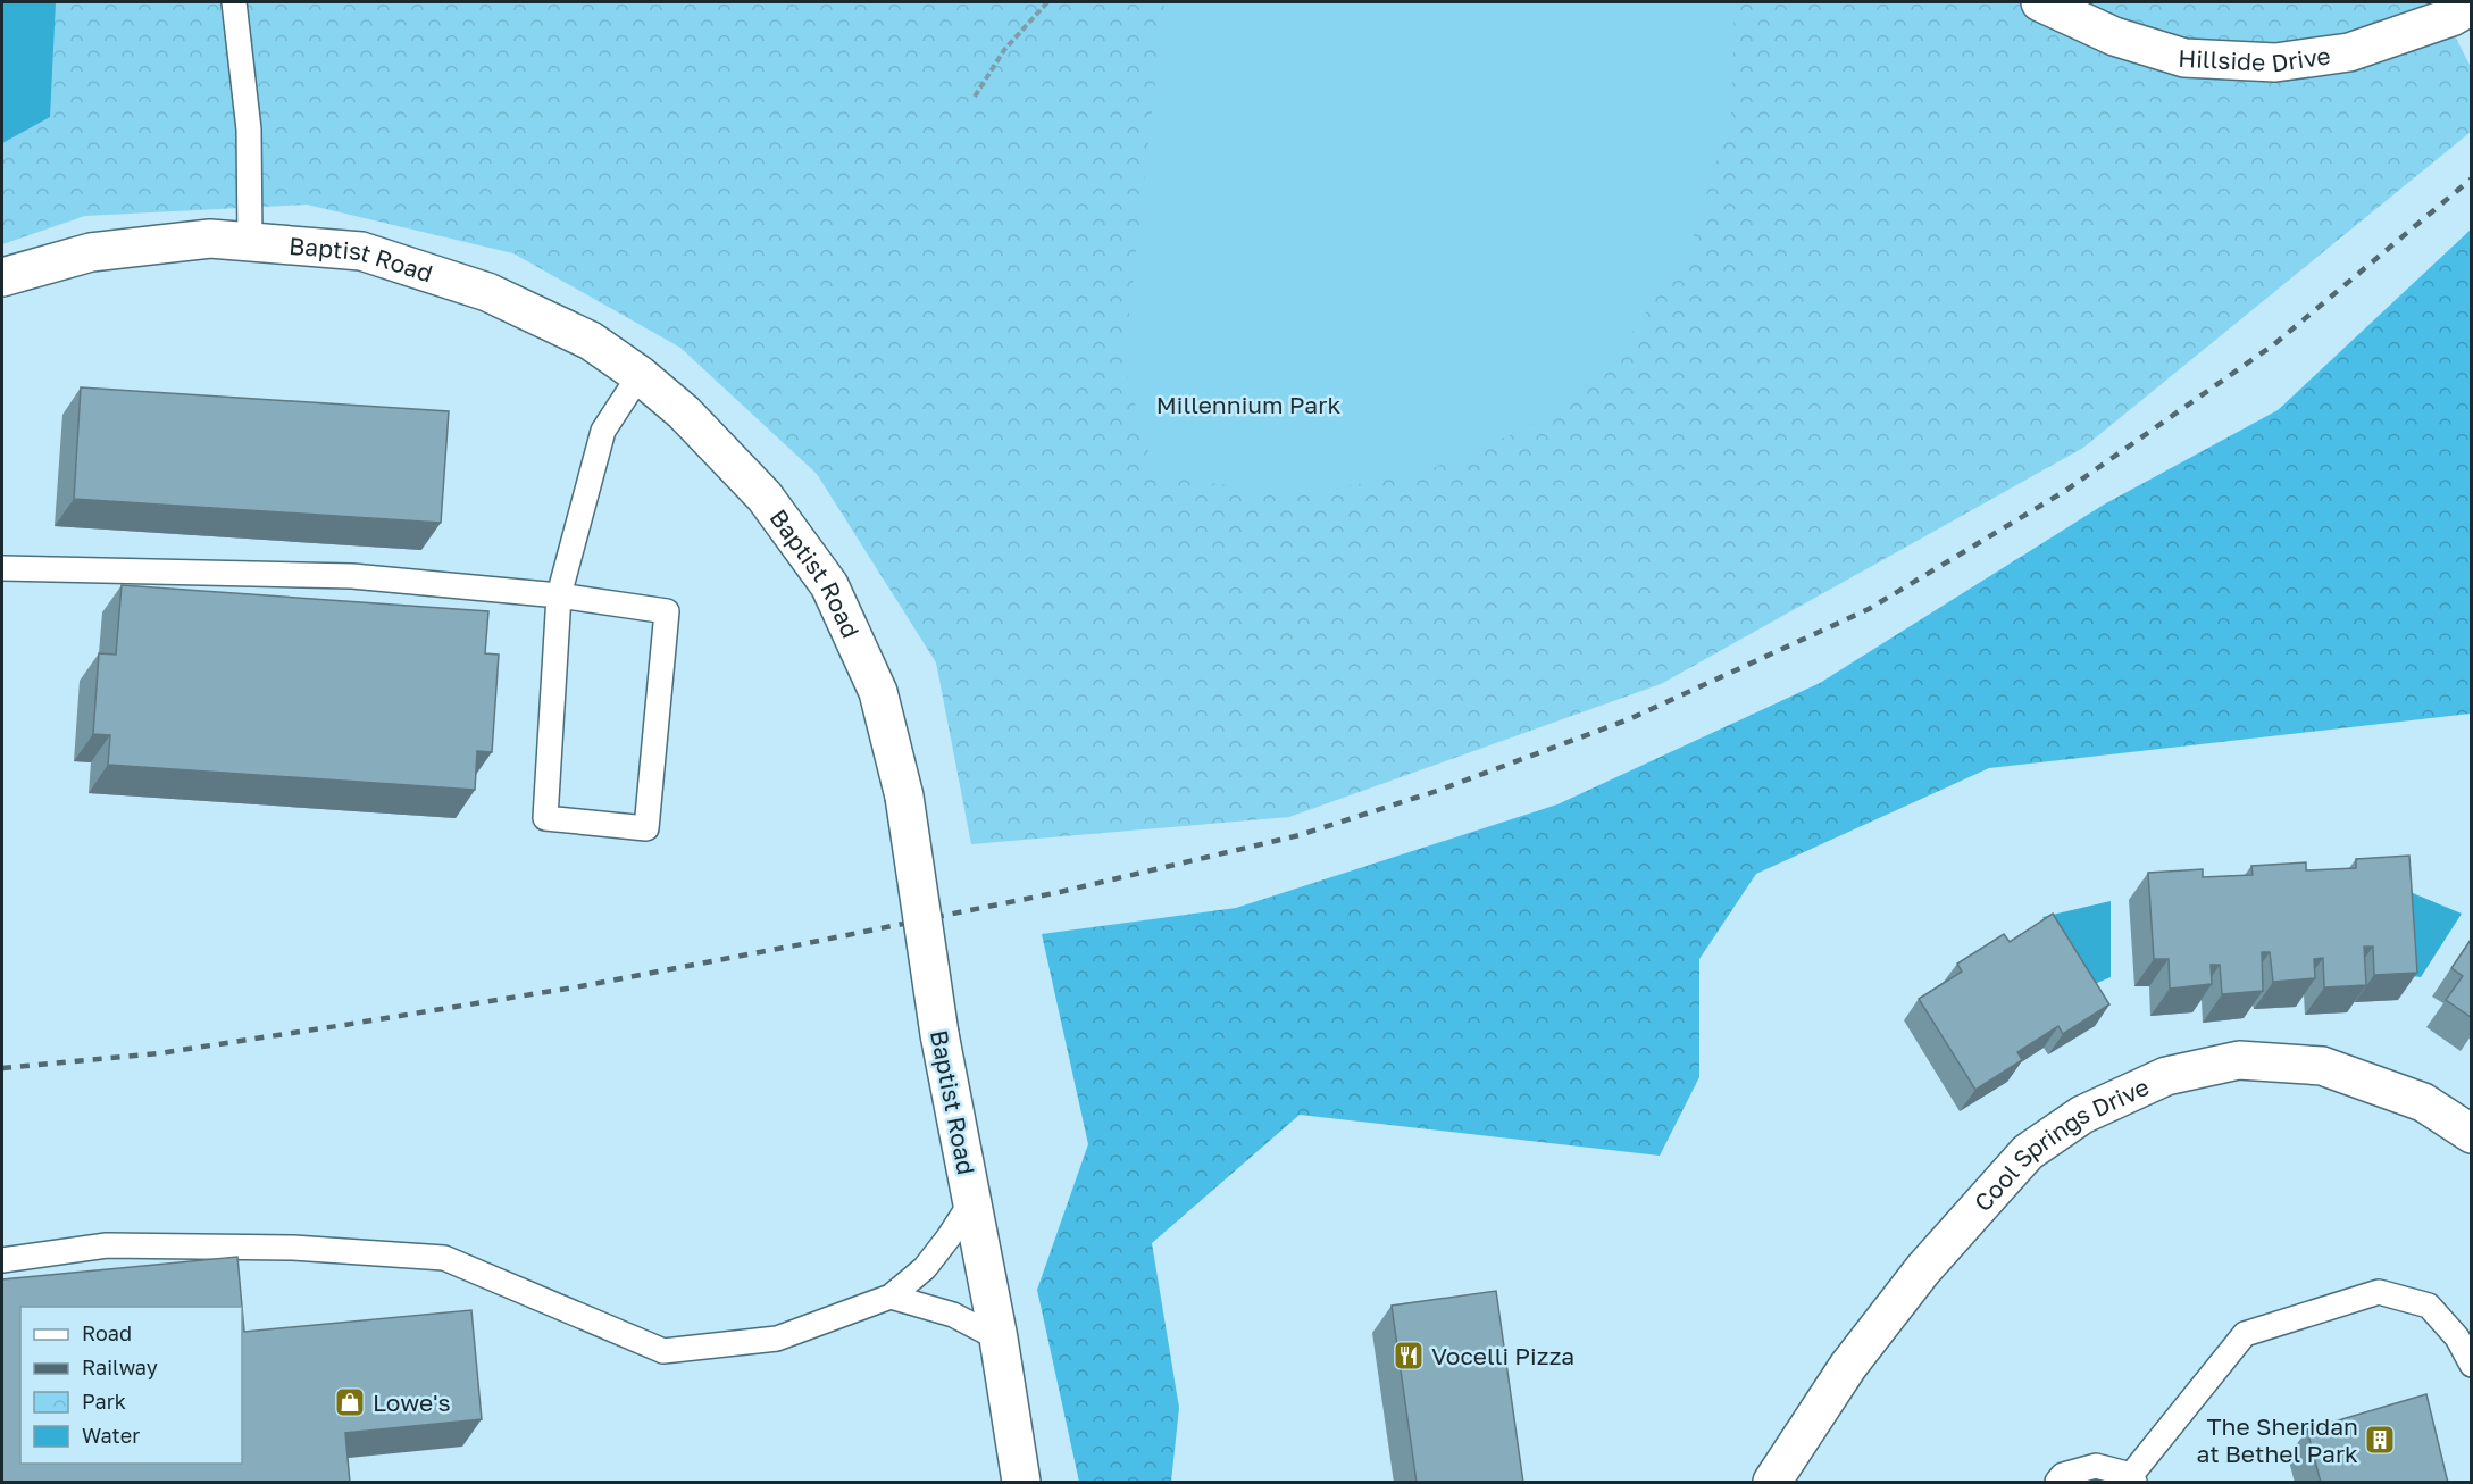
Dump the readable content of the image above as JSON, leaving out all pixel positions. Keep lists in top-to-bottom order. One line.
{"streets":{"main road":["Hillside Drive","Baptist Road","Cool Springs Drive"]},"parks":["Millennium Park"],"places":{"restaurant":["Vocelli Pizza"],"shop":["Lowe's"],"building":["The Sheridan at Bethel Park"]},"legend":["Road","Railway","Park","Water"]}
